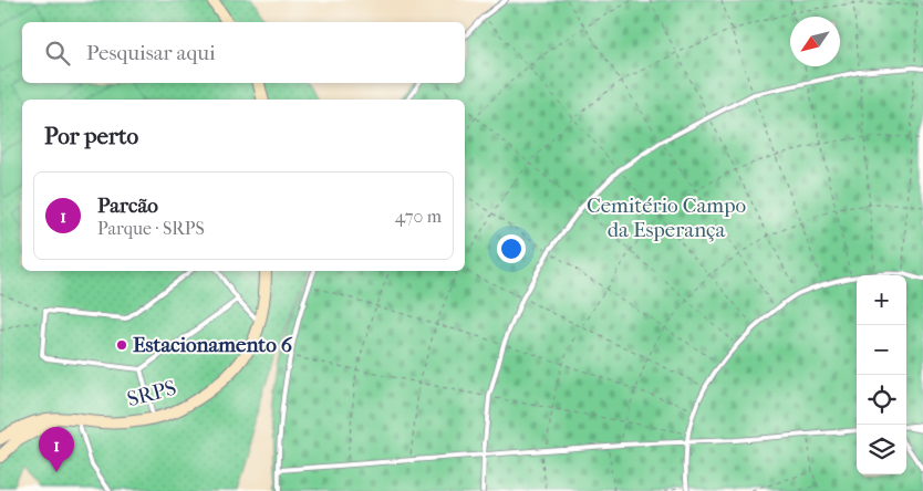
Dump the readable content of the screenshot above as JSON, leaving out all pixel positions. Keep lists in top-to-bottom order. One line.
{"streets":{"main road":["SRPS"]},"parks":["Cemitério Campo da Esperança"],"places":["Estacionamento 6"],"north":"bottom left","page":{"search":"Pesquisar aqui","heading":"Por perto","list":[{"mark":"1","name":"Parcão","note":"Parque · SRPS","value":"470 m"}],"map_buttons":["+","−"],"pins":"1"}}
